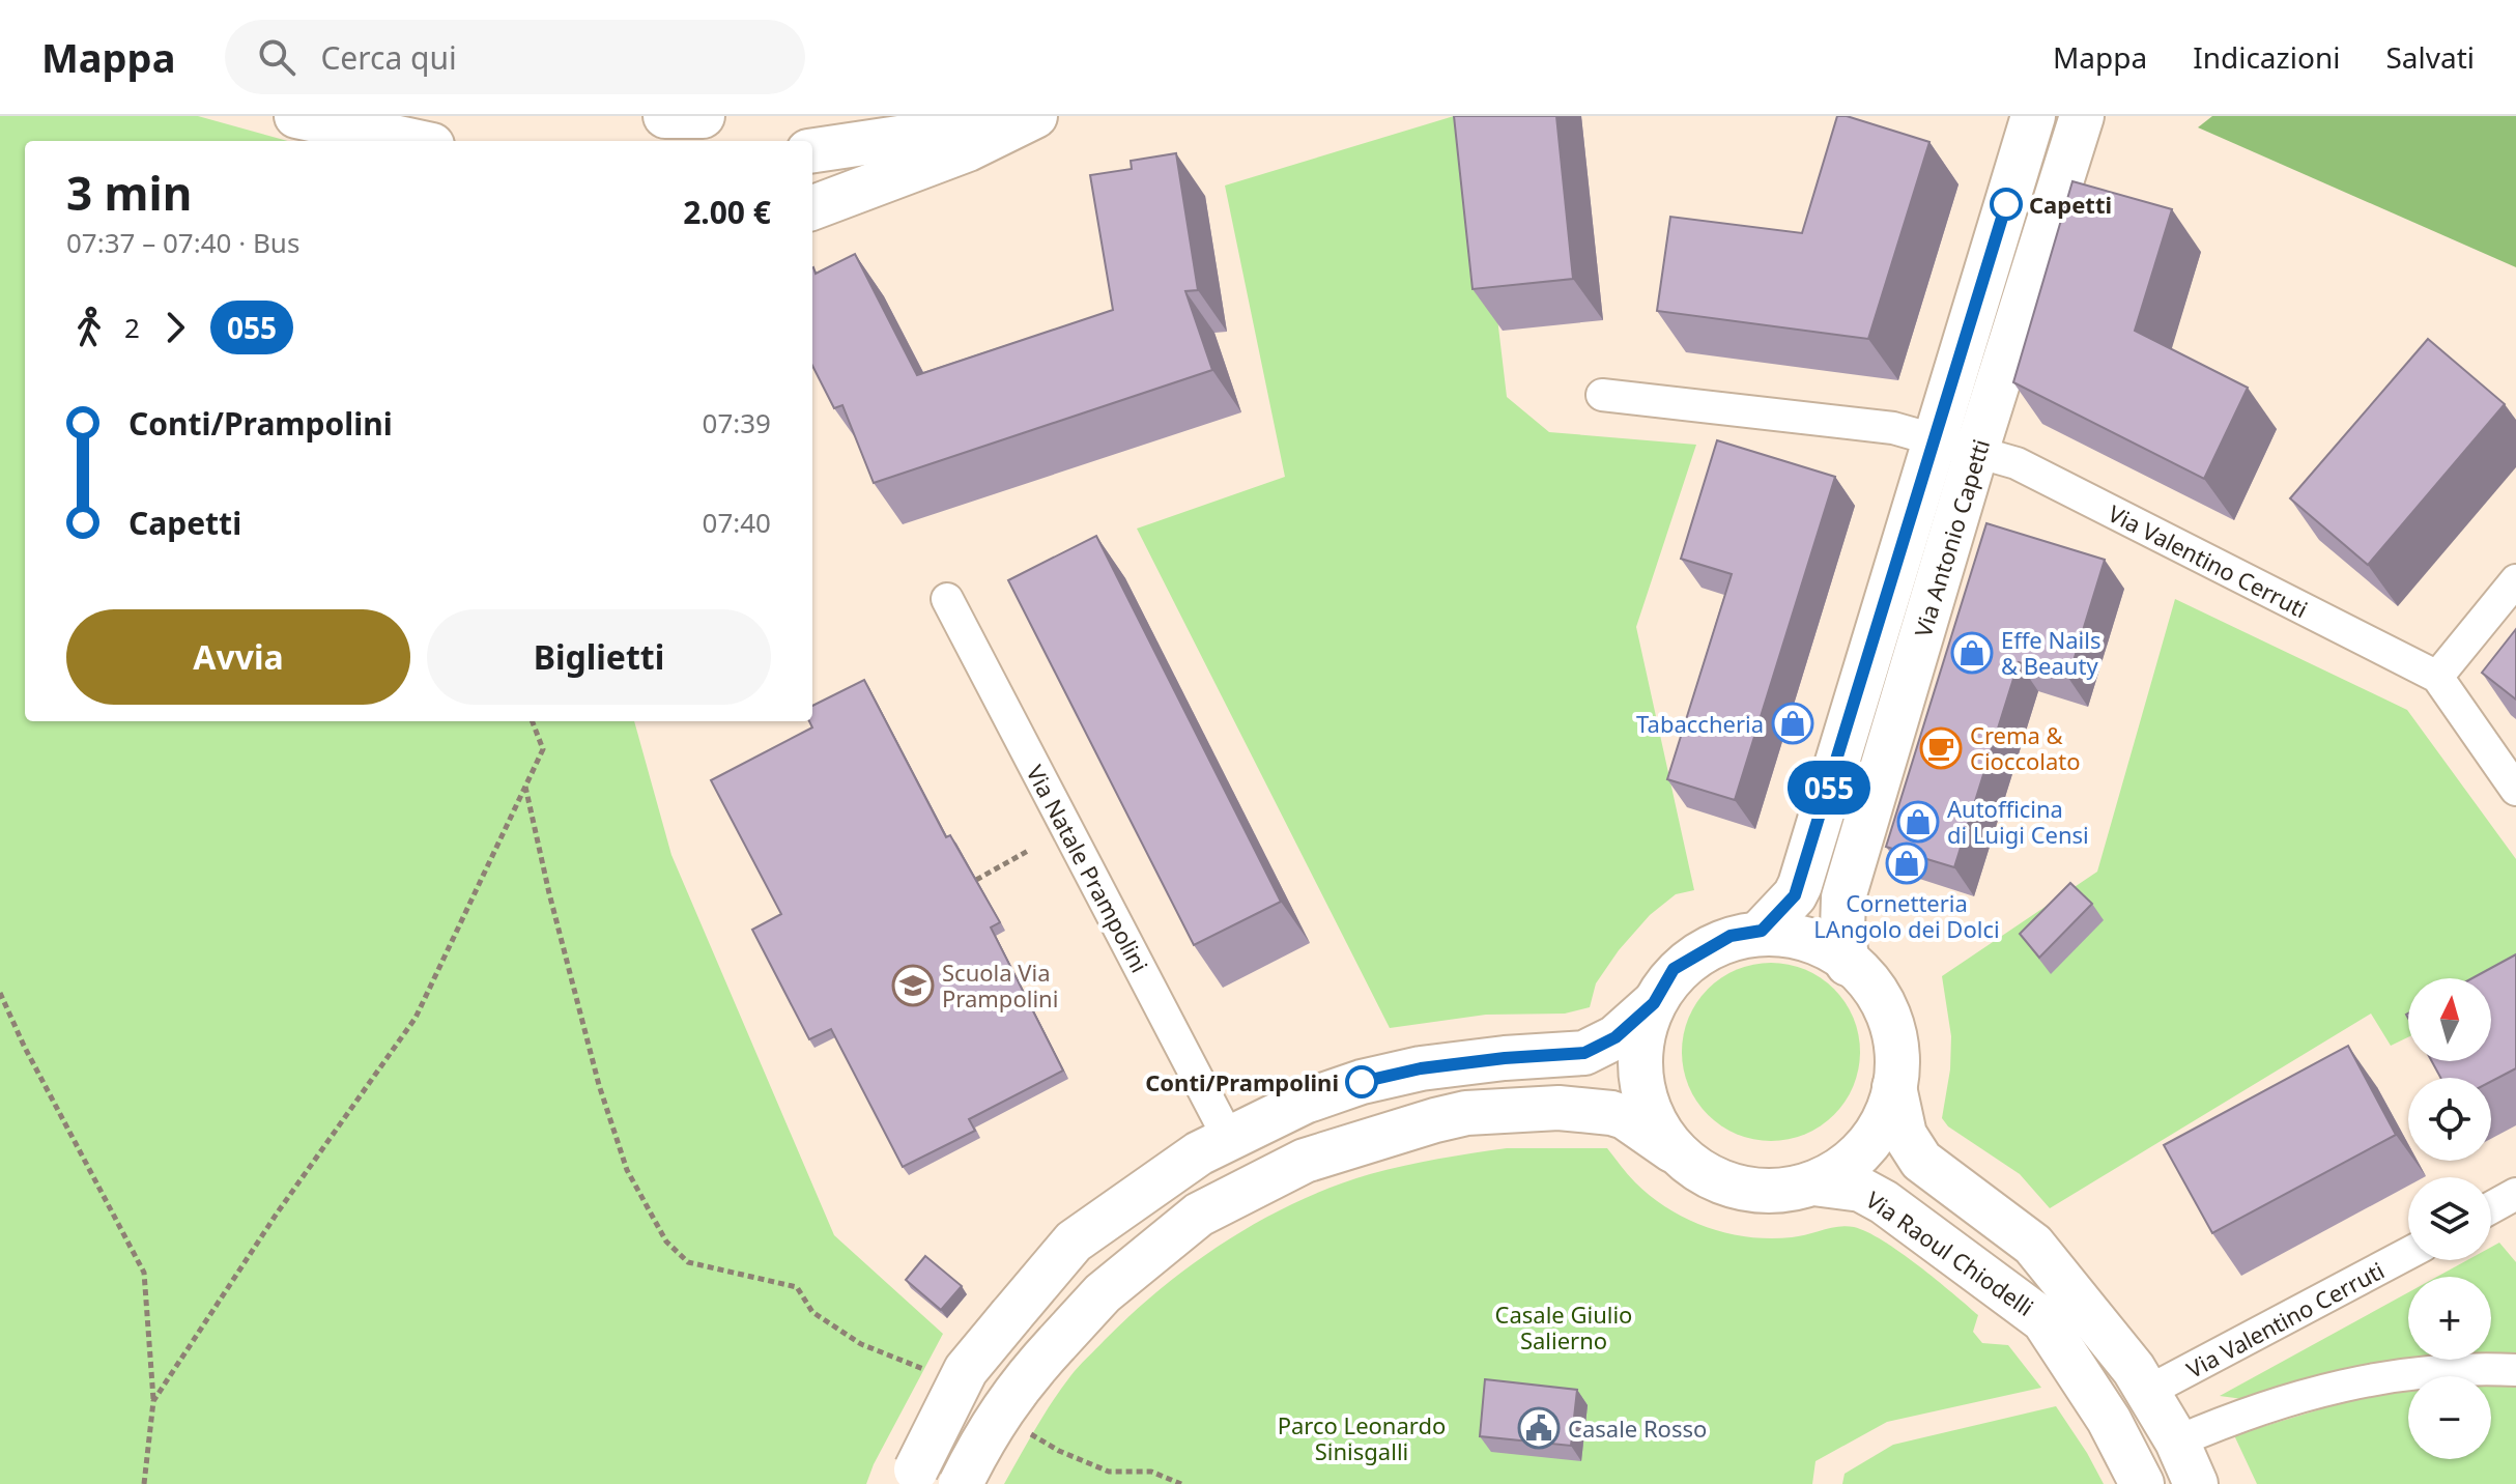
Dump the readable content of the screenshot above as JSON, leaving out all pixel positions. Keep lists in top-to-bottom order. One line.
{"streets":{"main road":["Via Antonio Capetti","Via Raoul Chiodelli"],"street":["Via Valentino Cerruti","Via Natale Prampolini"]},"crossings":[["Via Antonio Capetti","Via Valentino Cerruti"],["Via Antonio Capetti","Via Raoul Chiodelli"],["Via Valentino Cerruti","Via Raoul Chiodelli"]],"parks":["Casale Giulio Salierno","Parco Leonardo Sinisgalli"],"places":{"other":["Capetti","Conti/Prampolini"],"shop":["Effe Nails & Beauty","Tabaccheria","Autofficina di Luigi Censi","Cornetteria LAngolo dei Dolci"],"cafe":["Crema & Cioccolato"],"school or university":["Scuola Via Prampolini"],"public building":["Casale Rosso"]},"lines":["bus line 055"],"north":"top","page":{"header":"Mappa","search":"Cerca qui","nav":["Mappa","Indicazioni","Salvati"],"on_map":"055","heading":["3 min","07:37 – 07:40 · Bus","2.00 €"],"legs":["2","055"],"list":[{"name":"Conti/Prampolini","value":"07:39"},{"name":"Capetti","value":"07:40"}],"buttons":["Avvia","Biglietti"],"map_buttons":["+","−"]}}
